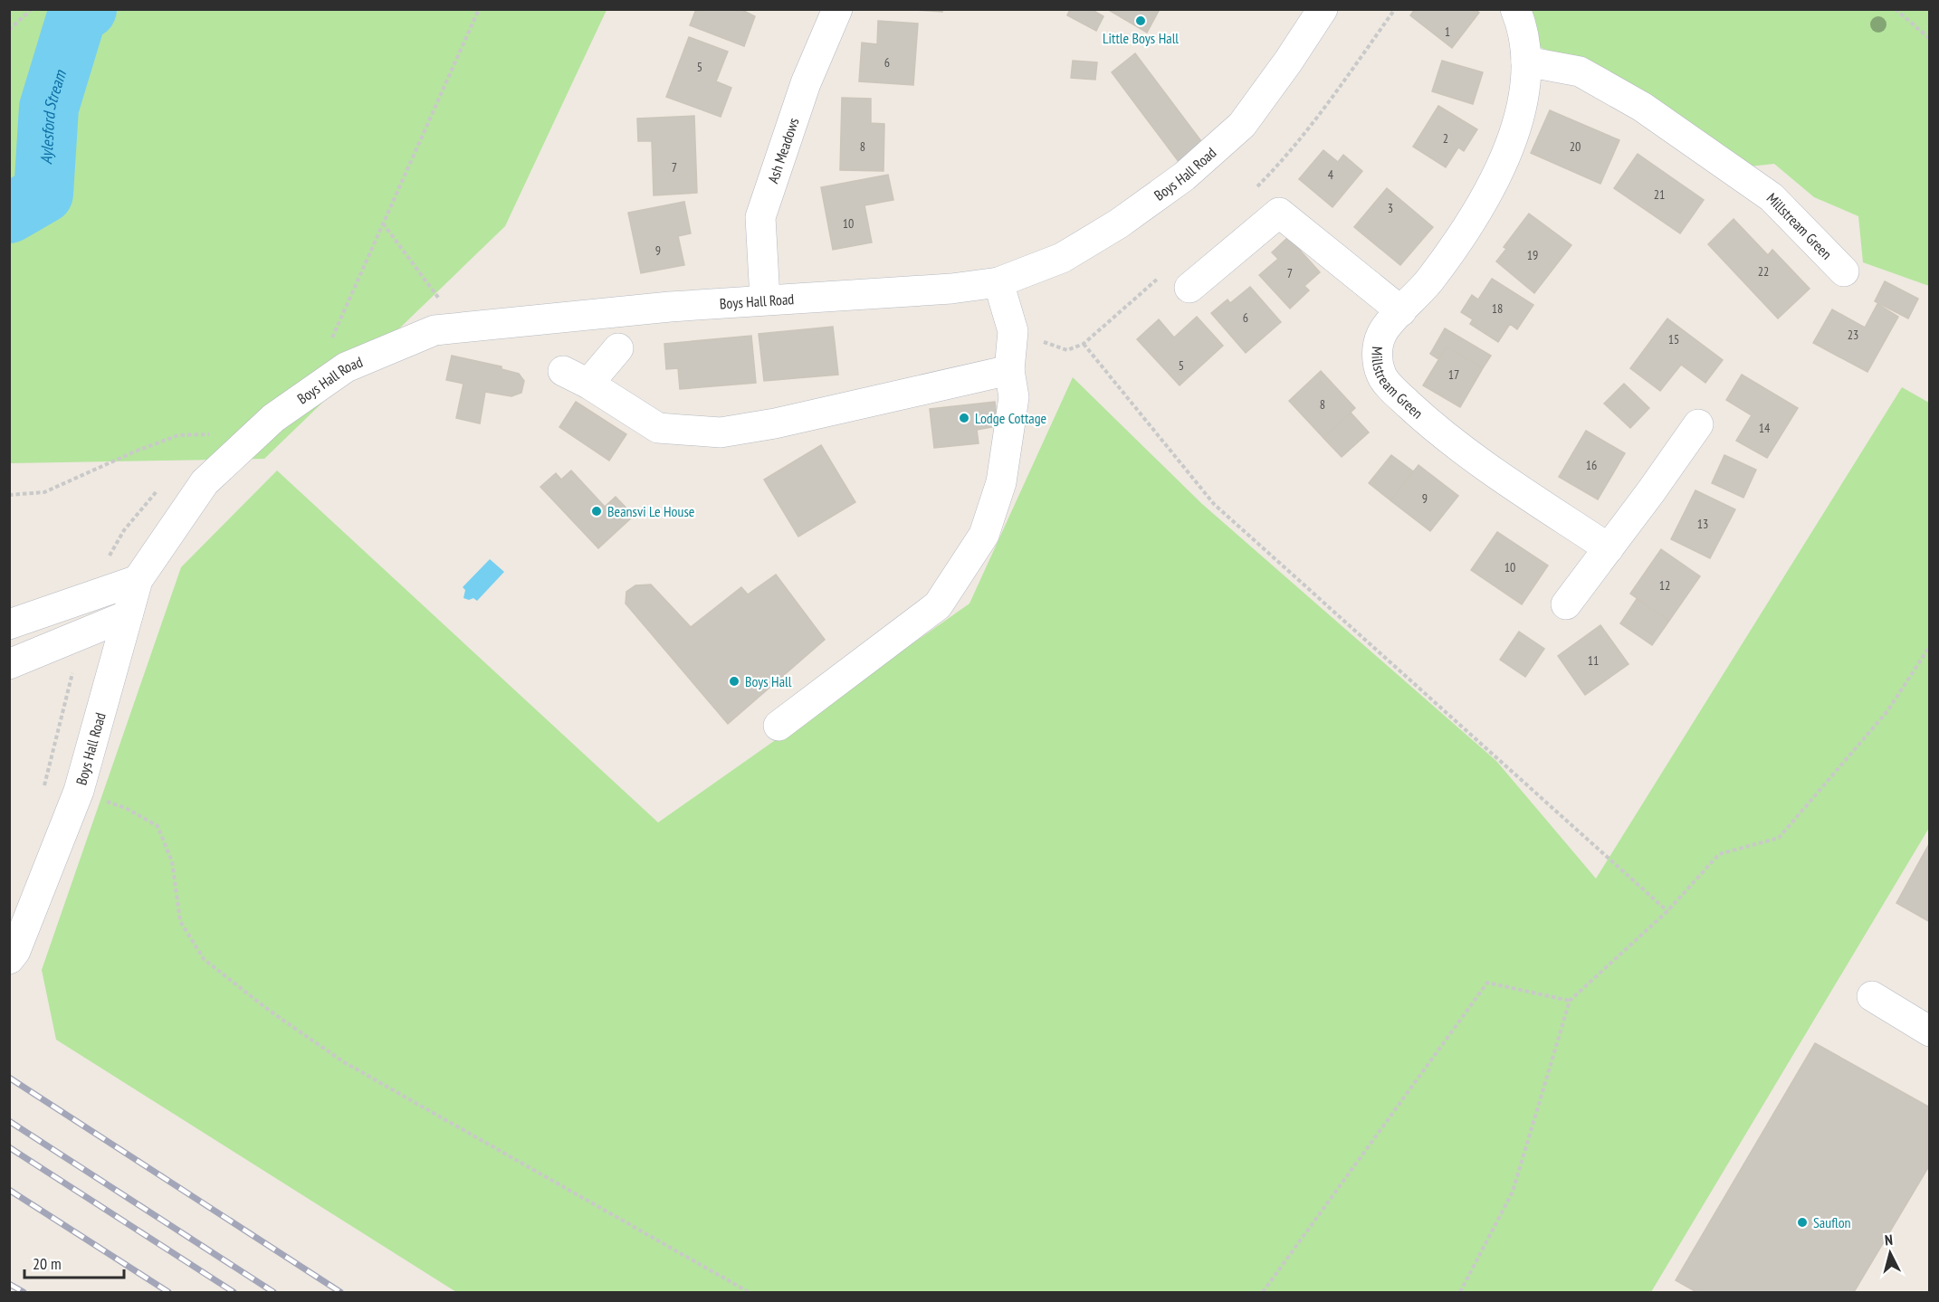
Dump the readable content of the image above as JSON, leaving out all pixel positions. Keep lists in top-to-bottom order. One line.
{"streets":{"street":["Ash Meadows","Boys Hall Road","Millstream Green"]},"crossings":[["Ash Meadows","Boys Hall Road"]],"water":["Aylesford Stream"],"places":["Little Boys Hall","Lodge Cottage","Beansvi Le House","Boys Hall","Sauflon"],"house_numbers":["1","6","5","2","8","20","7","4","21","3","10","9","19","22","7","18","6","23","15","5","17","8","14","16","9","13","10","12","11"],"scale_bar":"20 m","north":"top"}
